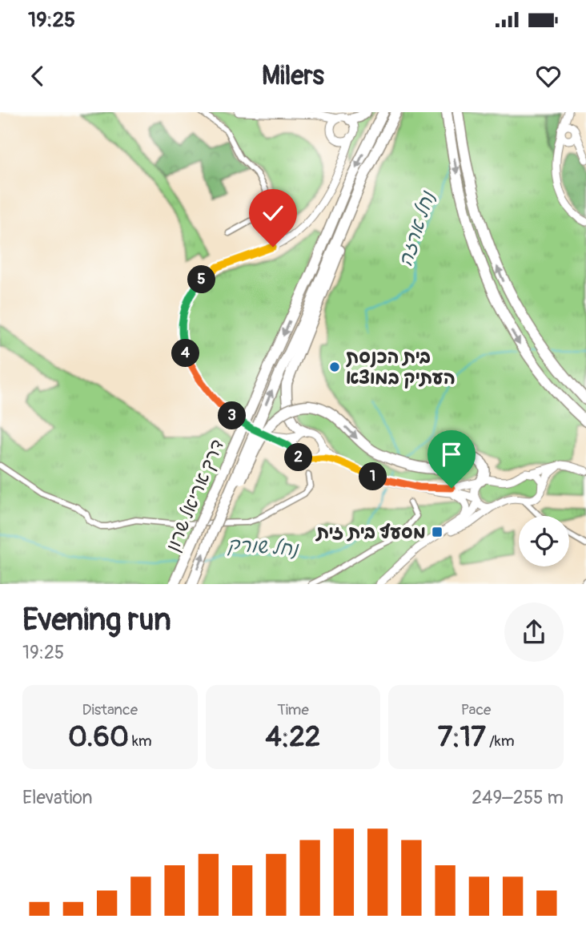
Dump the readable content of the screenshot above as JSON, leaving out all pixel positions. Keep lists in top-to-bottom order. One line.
{"streets":{"highway":["דרך אריאל שרון"]},"water":["נחל ארזה","נחל שורק"],"places":{"other":["בית הכנסת העתיק במוצא"],"transit":["מסעף בית זית"]},"page":{"status":"19:25","header":"Milers","pins":["5","4","3","2","1"],"heading":["Evening run","19:25"],"stats":[["Distance","0.60 km"],["Time","4:22"],["Pace","7:17 /km"]],"chart":["Elevation","249–255 m"]}}
